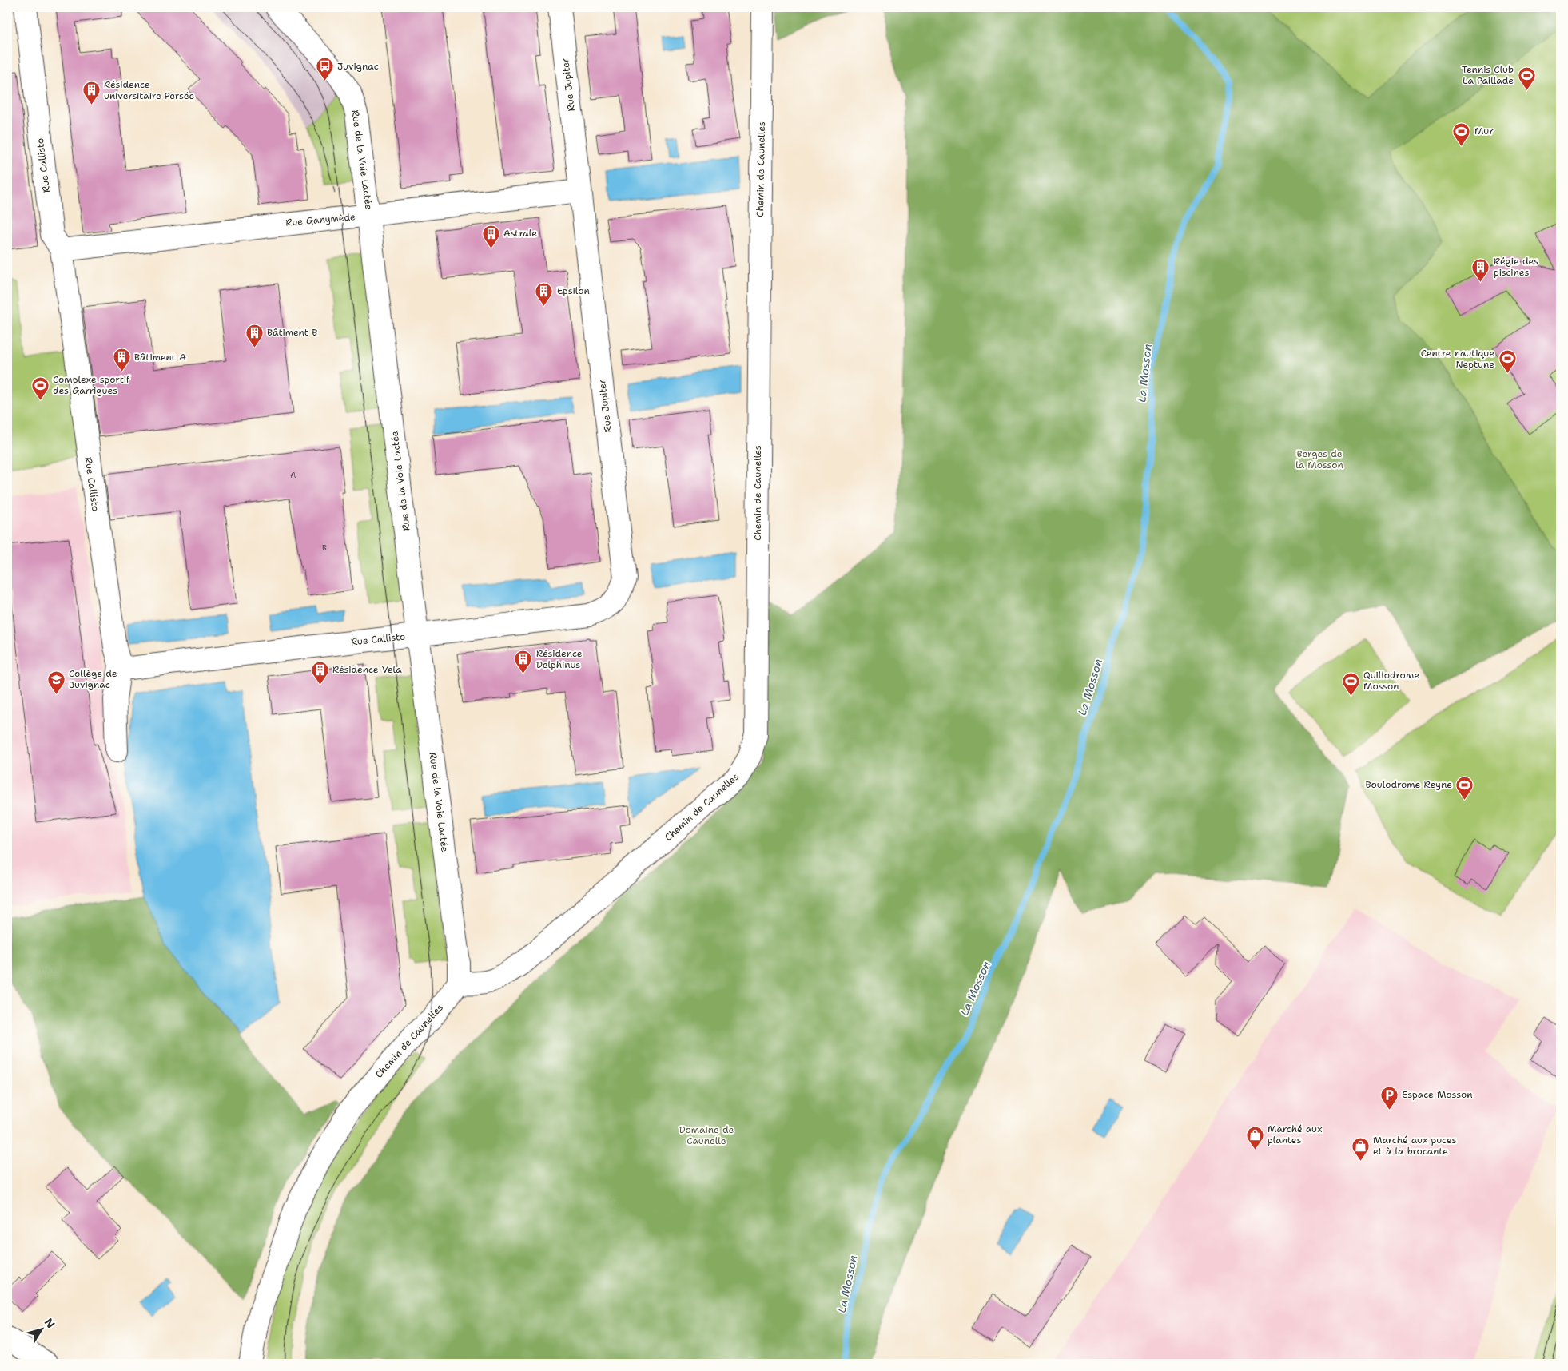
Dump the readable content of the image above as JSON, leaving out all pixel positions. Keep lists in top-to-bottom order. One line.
{"streets":{"street":["Rue Jupiter","Rue de la Voie Lactée","Rue Callisto","Chemin de Caunelles","Rue Ganymède"]},"crossings":[["Rue Jupiter","Rue de la Voie Lactée"],["Rue Jupiter","Rue Callisto"],["Rue Jupiter","Rue Ganymède"],["Rue de la Voie Lactée","Rue Callisto"],["Rue de la Voie Lactée","Chemin de Caunelles"],["Rue de la Voie Lactée","Rue Ganymède"],["Rue Callisto","Rue Ganymède"]],"water":["La Mosson"],"parks":["Berges de la Mosson","Domaine de Caunelle"],"places":{"bus stop":["Juvignac"],"sports":["Tennis Club La Paillade","Mur","Centre nautique Neptune","Complexe sportif des Garrigues","Quillodrome Mosson","Boulodrome Reyne"],"building":["Résidence universitaire Persée","Astrale","Régie des piscines","Epsilon","Bâtiment B","Bâtiment A","Résidence Delphinus","Résidence Vela"],"school or university":["Collège de Juvignac"],"parking":["Espace Mosson"],"shop":["Marché aux plantes","Marché aux puces et à la brocante"]},"house_numbers":["A","B"],"north":"top right"}
